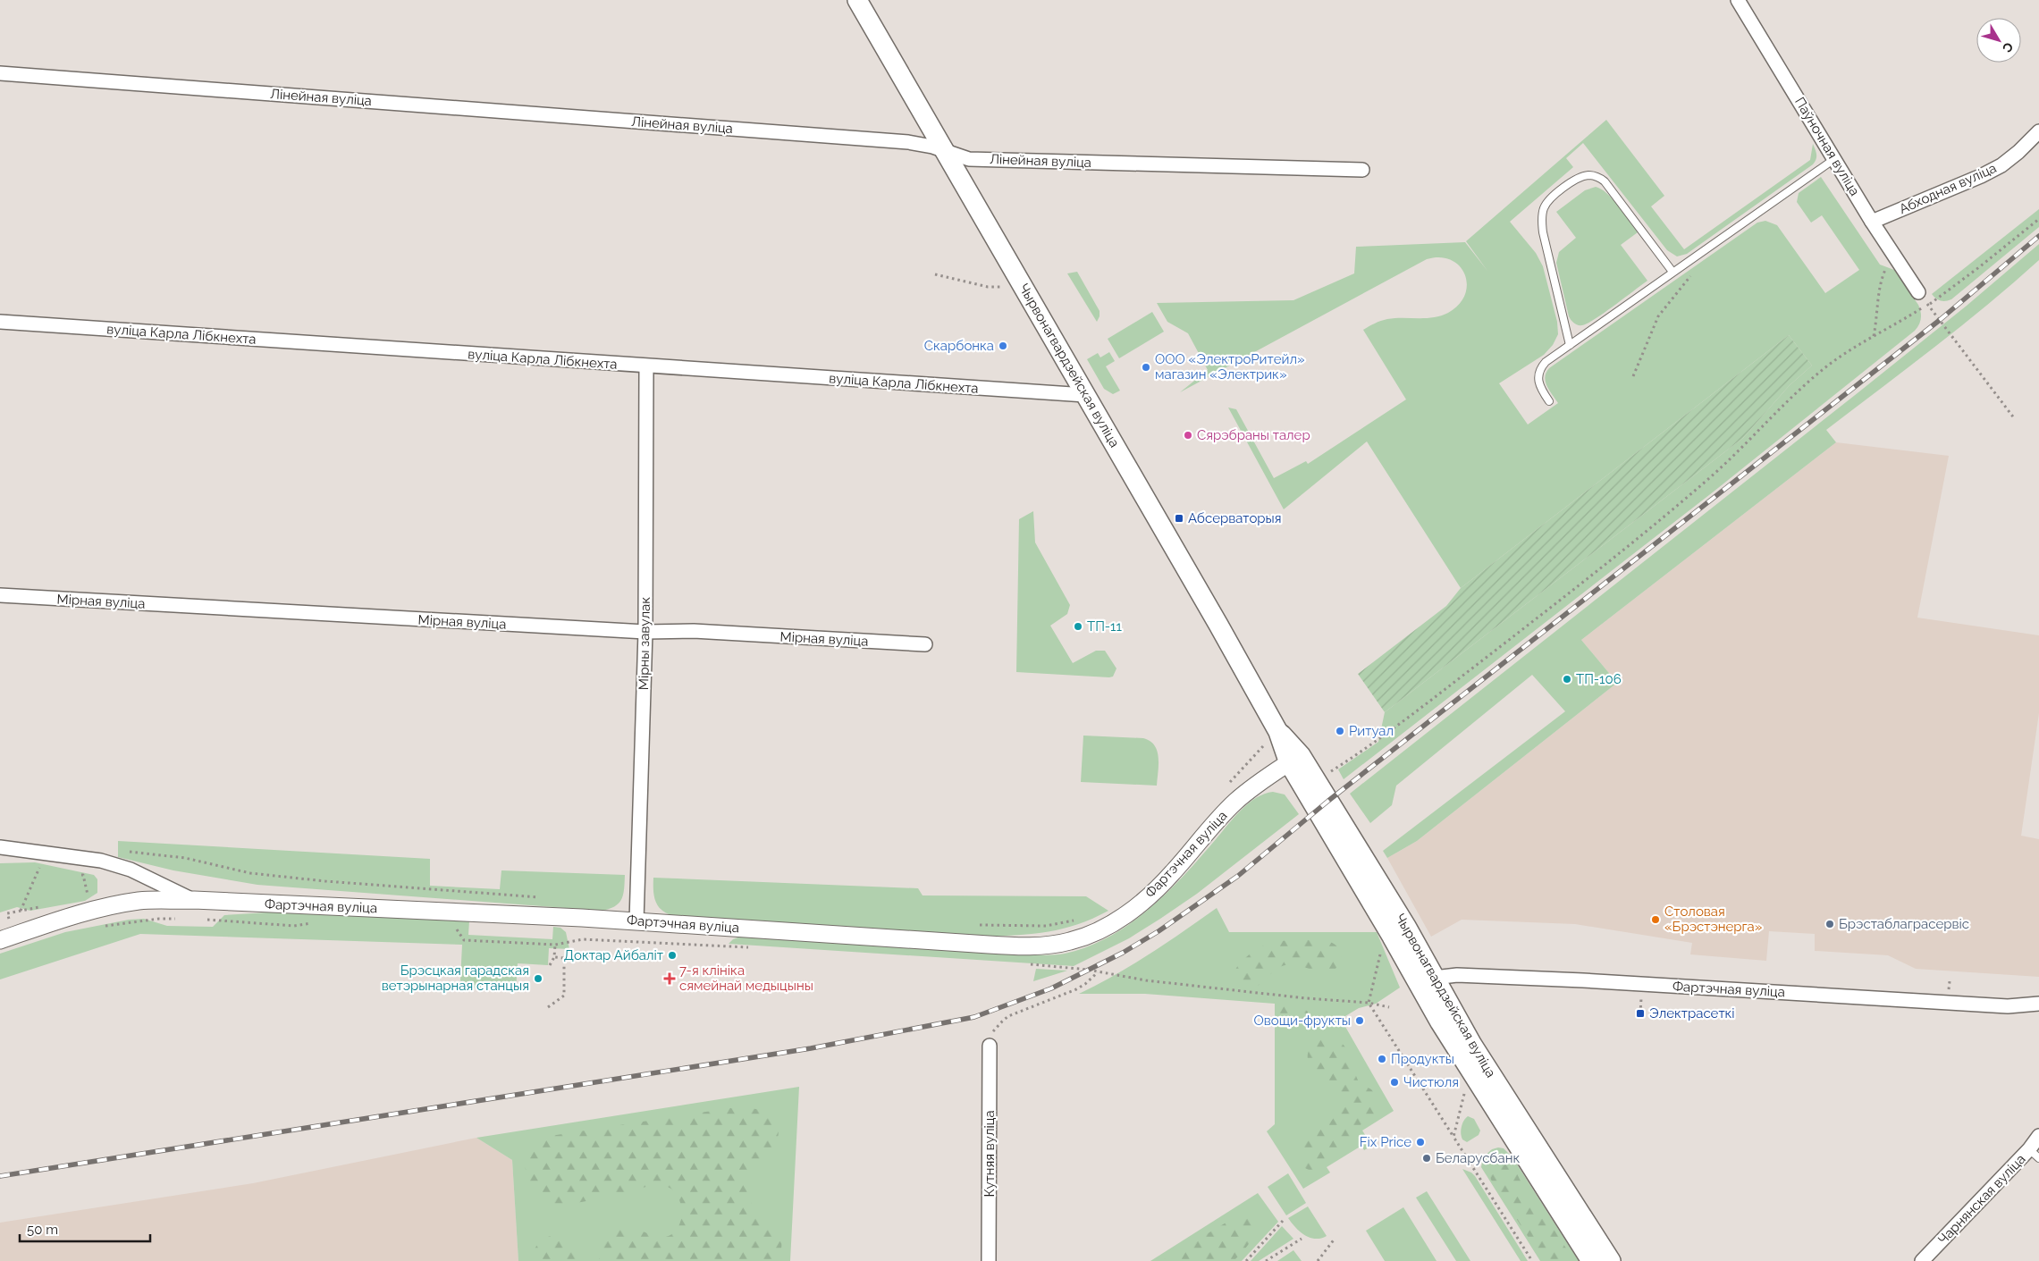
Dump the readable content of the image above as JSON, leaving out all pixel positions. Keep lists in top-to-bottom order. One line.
{"streets":{"main road":["Чырвонагвардзейская вуліца"],"street":["Лінейная вуліца","Паўночная вуліца","Абходная вуліца","вуліца Карла Лібкнехта","Мірная вуліца","Мірны завулак","Фартэчная вуліца","Кутняя вуліца","Чарнянская вуліца"]},"crossings":[["Лінейная вуліца","Чырвонагвардзейская вуліца"],["Паўночная вуліца","Абходная вуліца"],["вуліца Карла Лібкнехта","Чырвонагвардзейская вуліца"],["вуліца Карла Лібкнехта","Мірны завулак"],["Чырвонагвардзейская вуліца","Фартэчная вуліца"],["Мірная вуліца","Мірны завулак"],["Мірны завулак","Фартэчная вуліца"]],"places":{"other":["Скарбонка","ООО «ЭлектроРитейл» магазин «Электрик»","Сярэбраны талер","ТП-11","ТП-106","Ритуал","Столовая «Брэстэнерга»","Брэстаблаграсервіс","Доктар Айбаліт","Брэсцкая гарадская ветэрынарная станцыя","Овощи-фрукты","Продукты","Чистюля","Fix Price","Беларусбанк"],"transit":["Абсерваторыя","Электрасеткі"],"health":["7-я клініка сямейнай медыцыны"]},"scale_bar":"50 m","north":"bottom right"}
